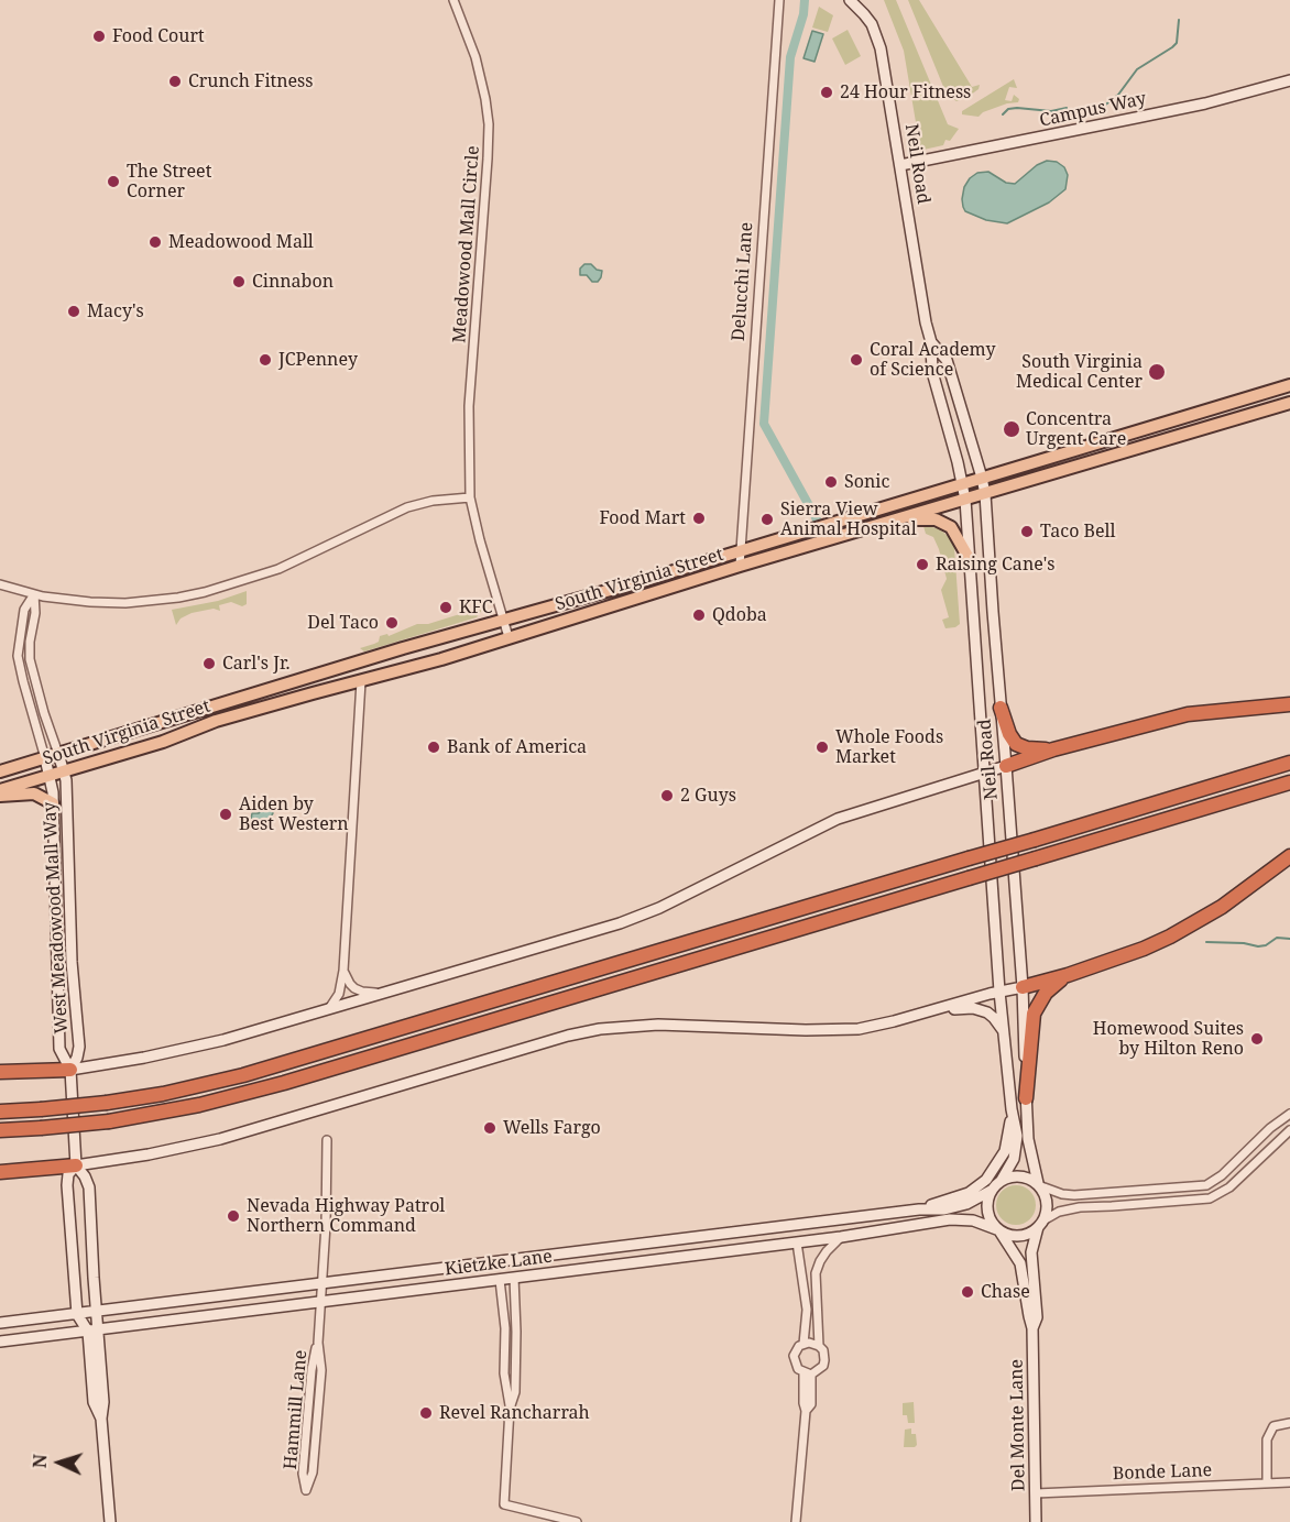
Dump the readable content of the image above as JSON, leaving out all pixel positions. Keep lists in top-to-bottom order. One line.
{"streets":{"main road":["Campus Way","Neil Road","South Virginia Street","West Meadowood Mall Way","Kietzke Lane","Del Monte Lane"],"street":["Meadowood Mall Circle","Delucchi Lane","Hammill Lane","Bonde Lane"]},"crossings":[["Campus Way","Neil Road"],["Neil Road","South Virginia Street"],["Neil Road","Kietzke Lane"],["Neil Road","Del Monte Lane"],["Meadowood Mall Circle","South Virginia Street"],["Delucchi Lane","South Virginia Street"],["South Virginia Street","West Meadowood Mall Way"],["West Meadowood Mall Way","Kietzke Lane"],["Kietzke Lane","Hammill Lane"],["Kietzke Lane","Del Monte Lane"],["Del Monte Lane","Bonde Lane"]],"places":["Food Court","Crunch Fitness","24 Hour Fitness","The Street Corner","Meadowood Mall","Cinnabon","Macy's","JCPenney","Coral Academy of Science","South Virginia Medical Center","Concentra Urgent Care","Sonic","Food Mart","Sierra View Animal Hospital","Taco Bell","Raising Cane's","KFC","Qdoba","Del Taco","Carl's Jr.","Bank of America","Whole Foods Market","2 Guys","Aiden by Best Western","Homewood Suites by Hilton Reno","Wells Fargo","Nevada Highway Patrol Northern Command","Chase","Revel Rancharrah"],"north":"left"}
